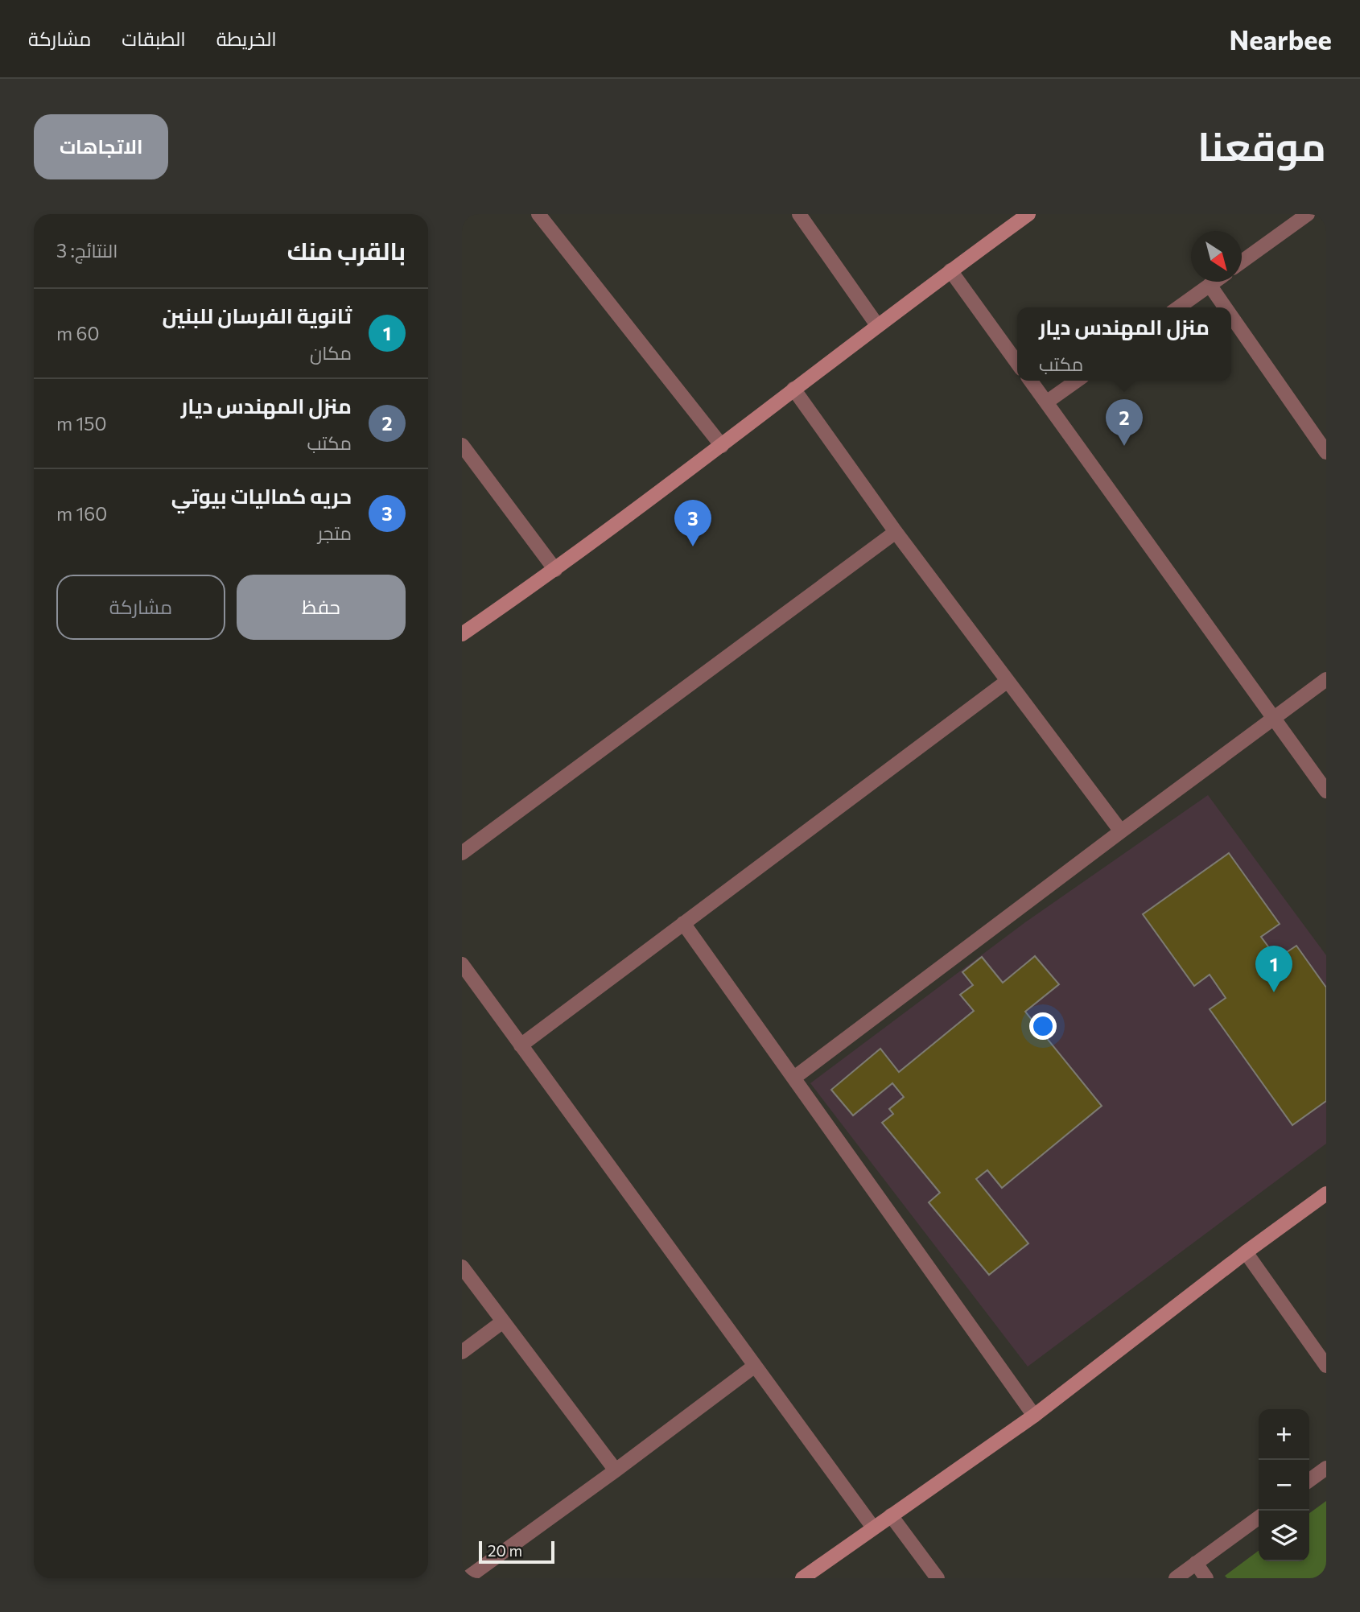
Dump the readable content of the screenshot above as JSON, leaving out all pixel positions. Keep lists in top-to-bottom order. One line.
{"scale_bar":"20 m","north":"bottom right","page":{"header":"Nearbee","nav":["الخريطة","الطبقات","مشاركة"],"title":"موقعنا","buttons":["الاتجاهات",["حفظ","مشاركة"]],"heading":["بالقرب منك","النتائج: 3"],"list":[{"mark":"1","name":"ثانوية الفرسان للبنين","note":"مكان","value":"60 m"},{"mark":"2","name":"منزل المهندس ديار","note":"مكتب","value":"150 m"},{"mark":"3","name":"حريه كماليات بيوتي","note":"متجر","value":"160 m"}],"popup":["منزل المهندس ديار","مكتب"],"pins":["2","3","1"],"map_buttons":["+","−"],"scale":"20 m"}}
